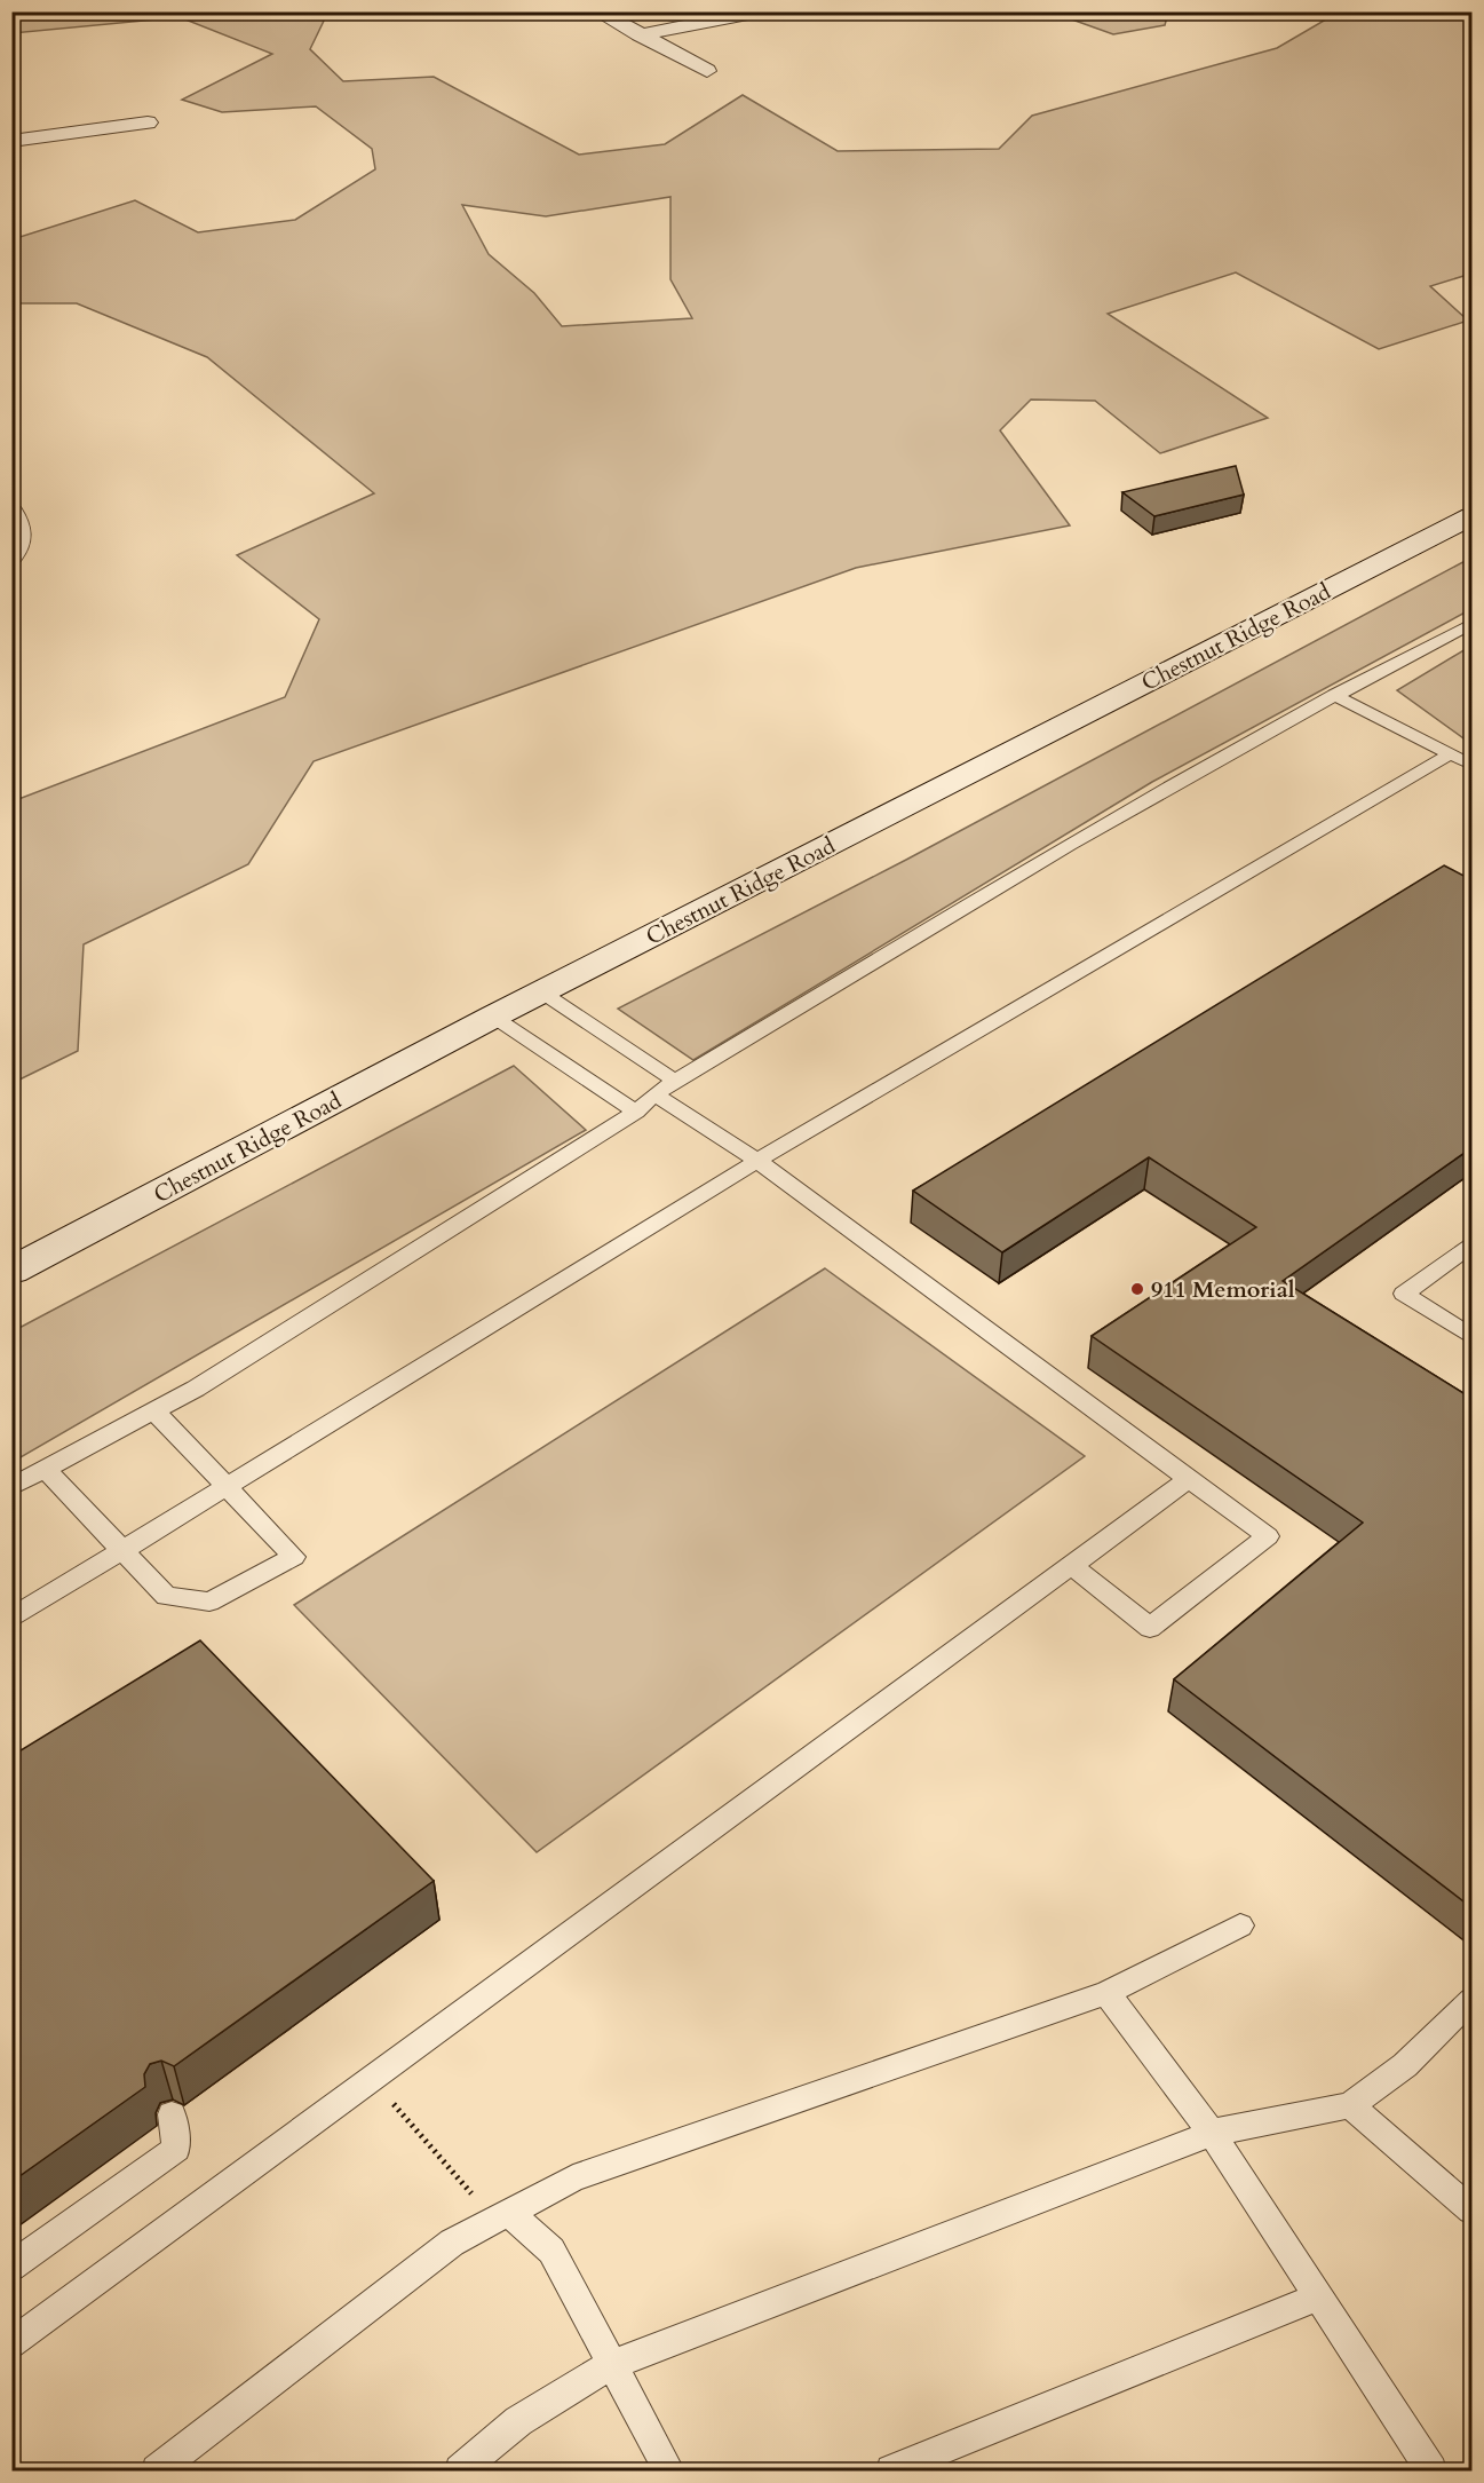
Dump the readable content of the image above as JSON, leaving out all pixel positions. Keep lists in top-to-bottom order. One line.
{"streets":{"street":["Chestnut Ridge Road"]},"places":["911 Memorial"]}
